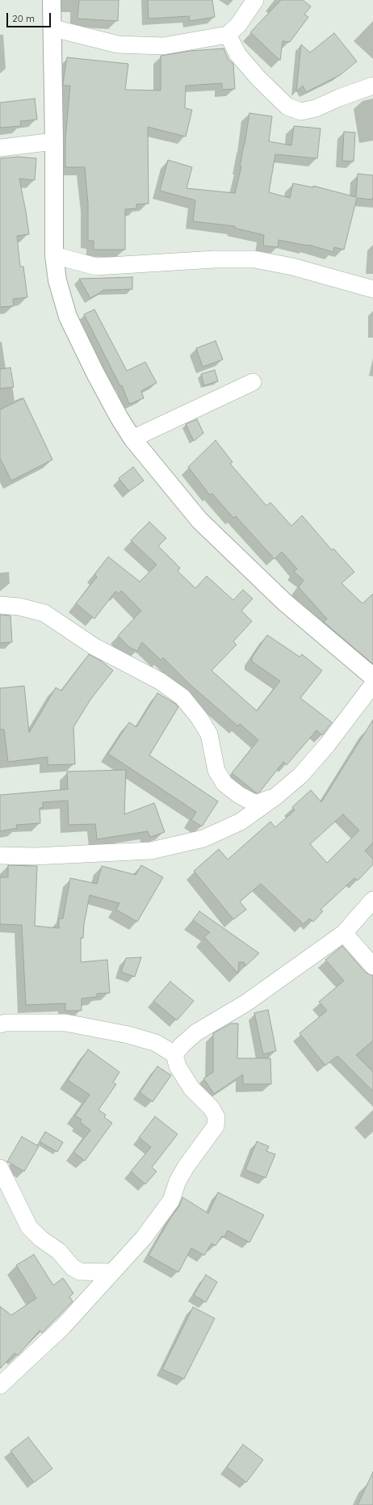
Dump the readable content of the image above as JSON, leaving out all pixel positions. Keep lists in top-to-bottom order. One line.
{"scale_bar":"20 m"}
